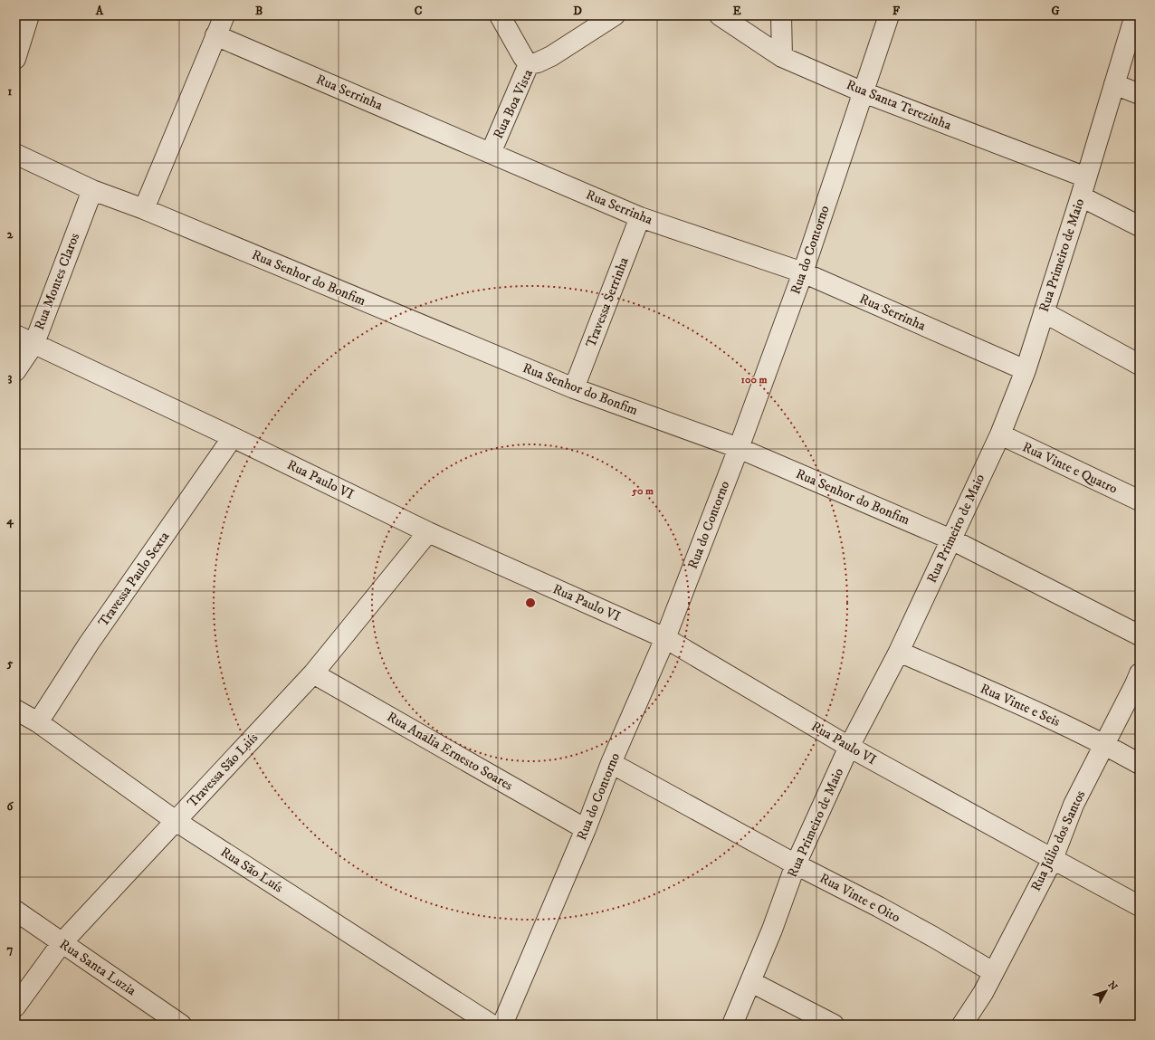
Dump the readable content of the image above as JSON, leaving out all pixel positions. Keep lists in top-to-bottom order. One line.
{"streets":{"street":["Rua Serrinha","Rua Boa Vista","Rua Santa Terezinha","Rua do Contorno","Rua Primeiro de Maio","Rua Senhor do Bonfim","Rua Montes Claros","Travessa Serrinha","Rua Vinte e Quatro","Rua Paulo VI","Travessa Paulo Sexta","Rua Vinte e Seis","Rua Analia Ernesto Soares","Travessa São Luís","Rua Júlio dos Santos","Rua São Luís","Rua Vinte e Oito","Rua Santa Luzia"]},"crossings":[["Rua Serrinha","Rua Boa Vista"],["Rua Serrinha","Rua do Contorno"],["Rua Serrinha","Rua Primeiro de Maio"],["Rua Serrinha","Travessa Serrinha"],["Rua Santa Terezinha","Rua do Contorno"],["Rua Santa Terezinha","Rua Primeiro de Maio"],["Rua do Contorno","Rua Senhor do Bonfim"],["Rua do Contorno","Rua Paulo VI"],["Rua do Contorno","Rua Analia Ernesto Soares"],["Rua do Contorno","Rua Vinte e Oito"],["Rua Primeiro de Maio","Rua Senhor do Bonfim"],["Rua Primeiro de Maio","Rua Vinte e Quatro"],["Rua Primeiro de Maio","Rua Paulo VI"],["Rua Primeiro de Maio","Rua Vinte e Seis"],["Rua Primeiro de Maio","Rua Vinte e Oito"],["Rua Senhor do Bonfim","Rua Montes Claros"],["Rua Senhor do Bonfim","Travessa Serrinha"],["Rua Montes Claros","Rua Paulo VI"],["Rua Paulo VI","Travessa Paulo Sexta"],["Rua Paulo VI","Travessa São Luís"],["Rua Paulo VI","Rua Júlio dos Santos"],["Travessa Paulo Sexta","Rua São Luís"],["Rua Vinte e Seis","Rua Júlio dos Santos"],["Rua Analia Ernesto Soares","Travessa São Luís"],["Travessa São Luís","Rua São Luís"],["Travessa São Luís","Rua Santa Luzia"],["Rua Júlio dos Santos","Rua Vinte e Oito"]],"north":"top right","grid":{"columns":["A","B","C","D","E","F","G"],"rows":["1","2","3","4","5","6","7"]},"rings":["100 m","50 m"]}
